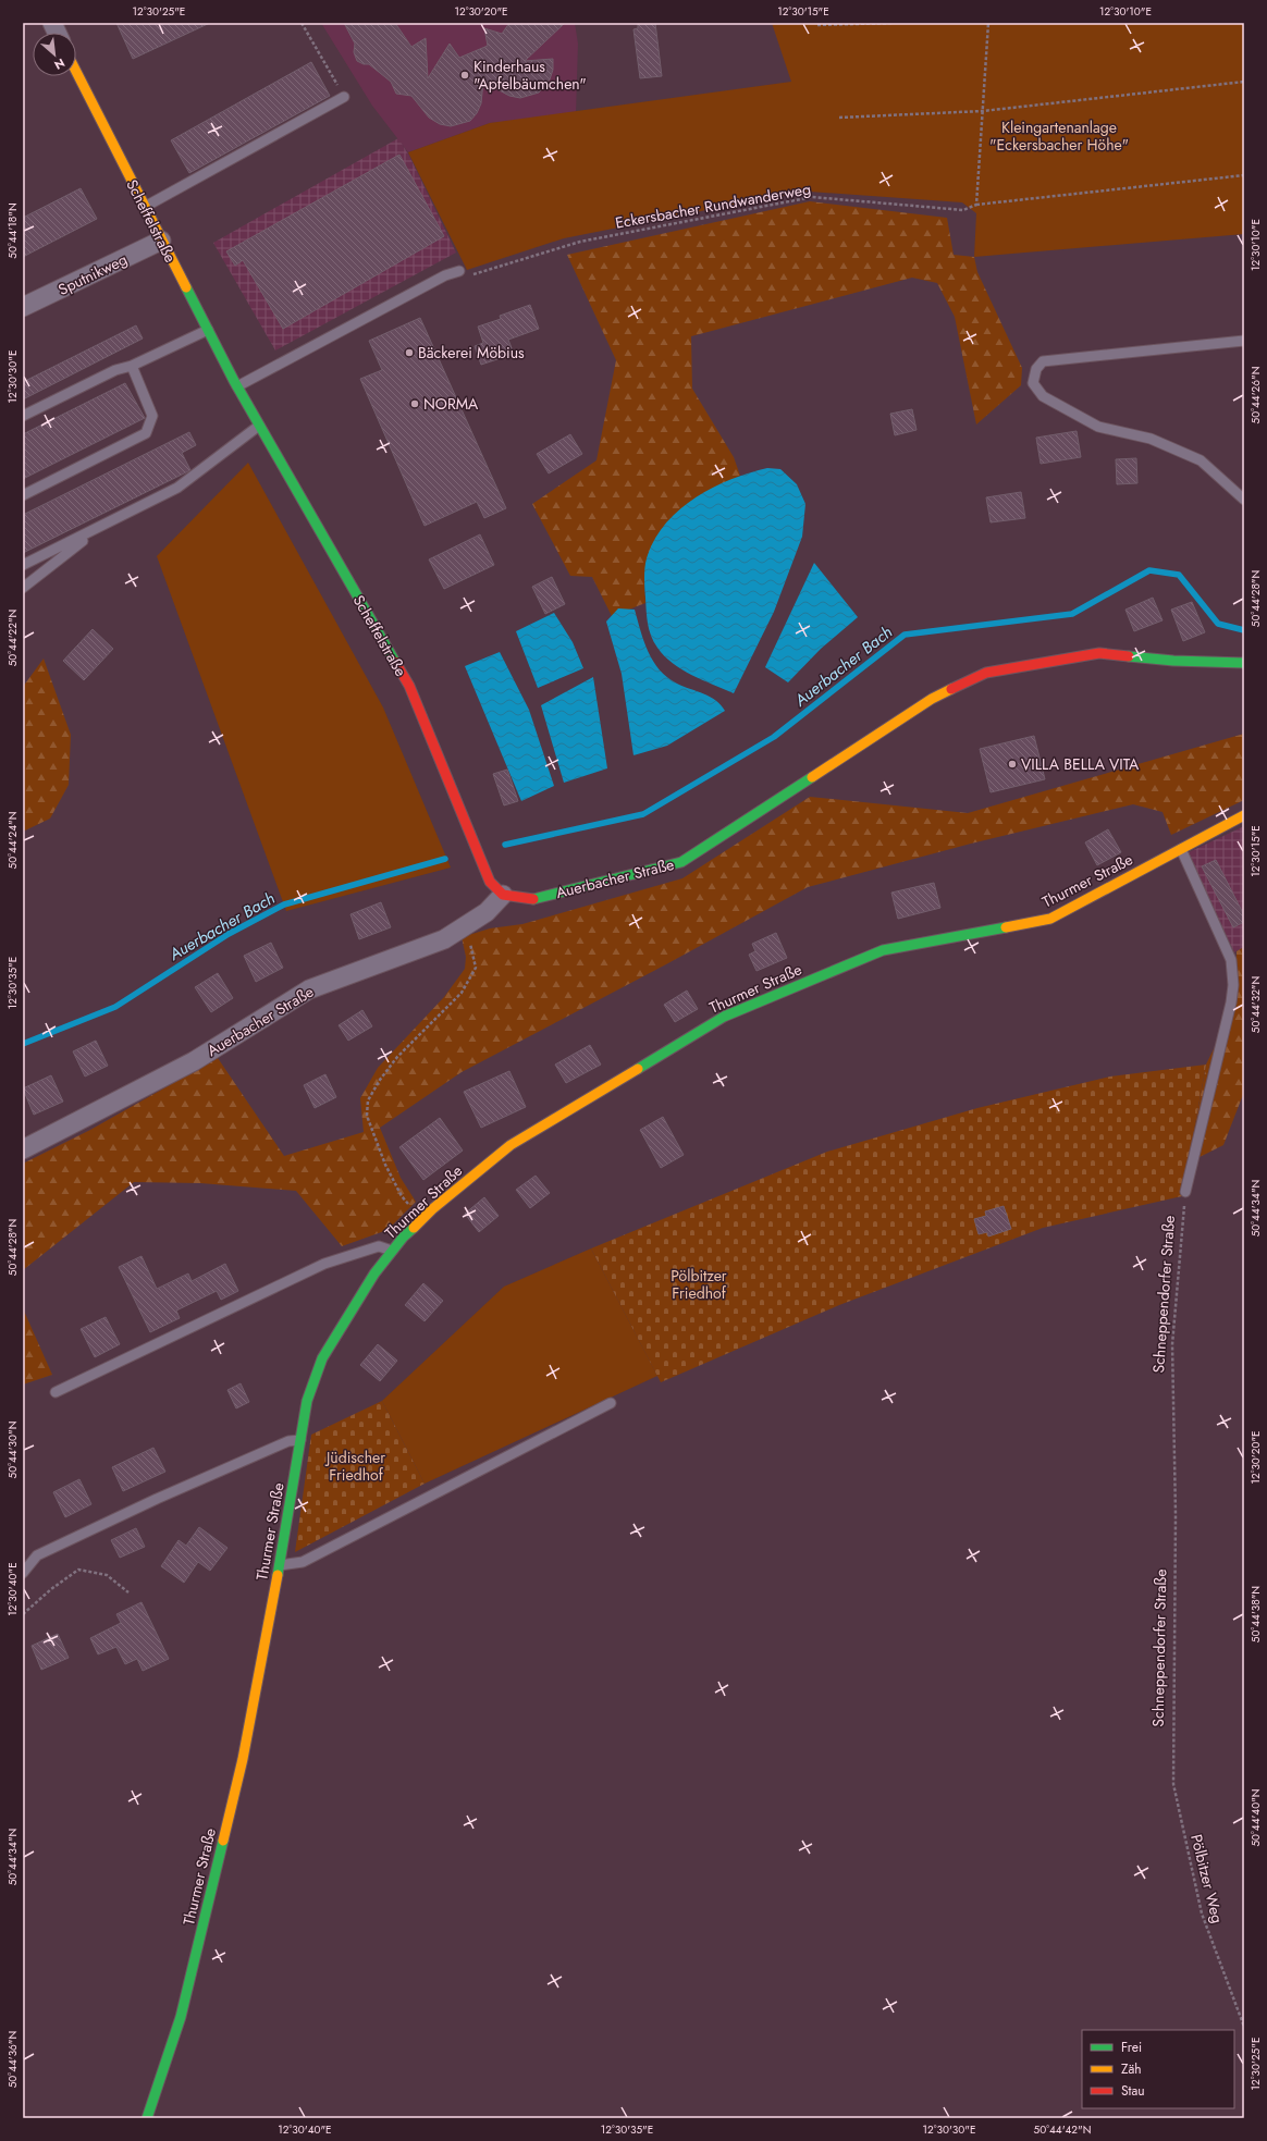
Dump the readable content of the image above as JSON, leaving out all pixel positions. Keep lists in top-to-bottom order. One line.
{"streets":{"street":["Scheffelstraße","Sputnikweg","Auerbacher Straße","Thurmer Straße"],"path":["Eckersbacher Rundwanderweg","Schneppendorfer Straße","Pölbitzer Weg"]},"crossings":[["Scheffelstraße","Sputnikweg"],["Scheffelstraße","Auerbacher Straße"],["Schneppendorfer Straße","Pölbitzer Weg"]],"water":["Auerbacher Bach"],"parks":["Kleingartenanlage \"Eckersbacher Höhe\"","Pölbitzer Friedhof","Jüdischer Friedhof"],"places":["Kinderhaus \"Apfelbäumchen\"","Bäckerei Möbius","NORMA","VILLA BELLA VITA"],"legend":["Frei","Zäh","Stau"],"north":"bottom right","coordinates":["12°30'25\"E","12°30'20\"E","12°30'15\"E","12°30'10\"E","50°44'18\"N","12°30'30\"E","50°44'26\"N","50°44'28\"N","50°44'22\"N","50°44'24\"N","12°30'35\"E","50°44'32\"N","50°44'34\"N","50°44'30\"N","12°30'40\"E","50°44'38\"N","50°44'40\"N","50°44'36\"N","50°44'42\"N"]}
